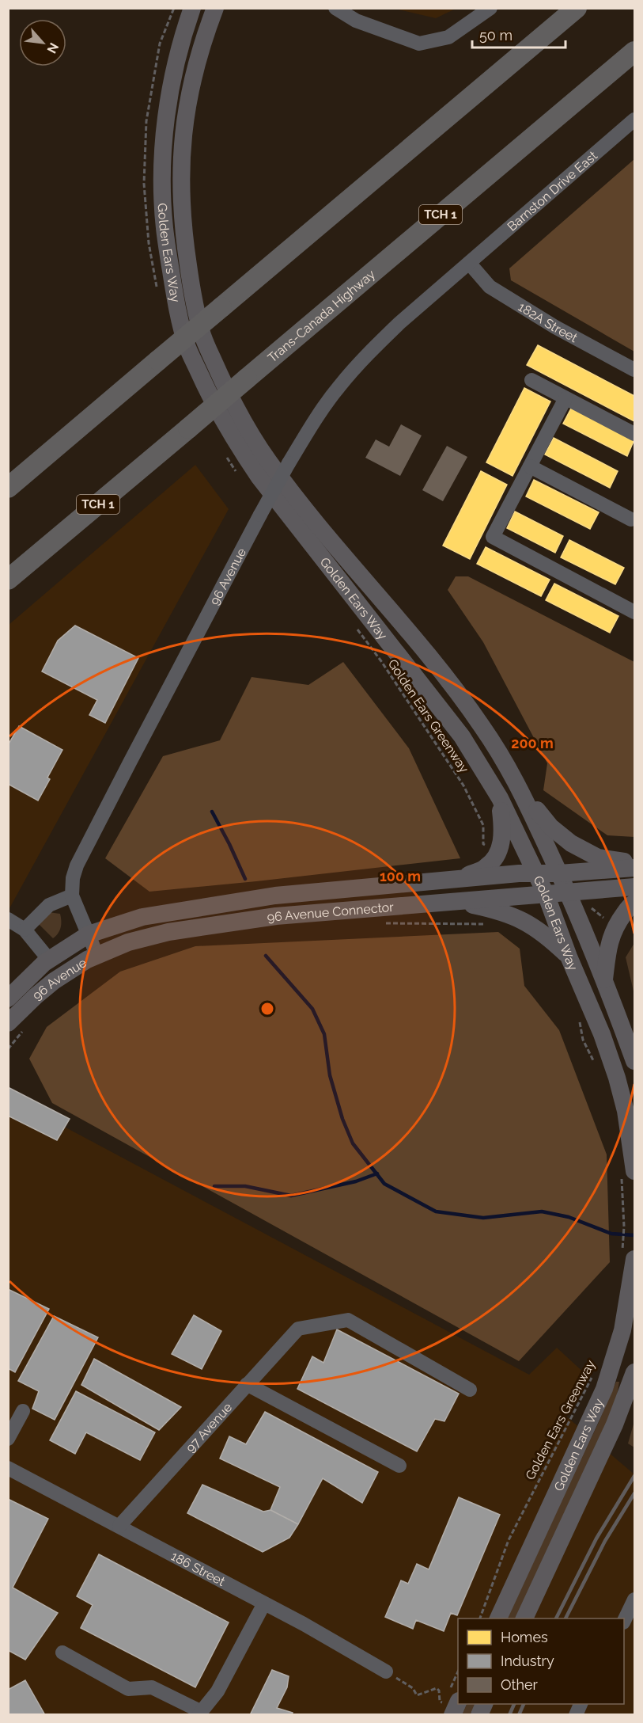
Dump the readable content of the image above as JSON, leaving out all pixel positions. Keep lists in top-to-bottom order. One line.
{"streets":{"highway":["TCH 1","Trans-Canada Highway"],"main road":["Golden Ears Way","96 Avenue","96 Avenue Connector"],"street":["Barnston Drive East","182A Street","97 Avenue","186 Street"],"path":["Golden Ears Greenway"]},"crossings":[["Barnston Drive East","182A Street"],["Barnston Drive East","96 Avenue"],["Golden Ears Way","96 Avenue Connector"],["182A Street","96 Avenue"],["96 Avenue","96 Avenue Connector"],["97 Avenue","186 Street"]],"legend":["Homes","Industry","Other"],"scale_bar":"50 m","north":"bottom right","rings":["200 m","100 m"]}
